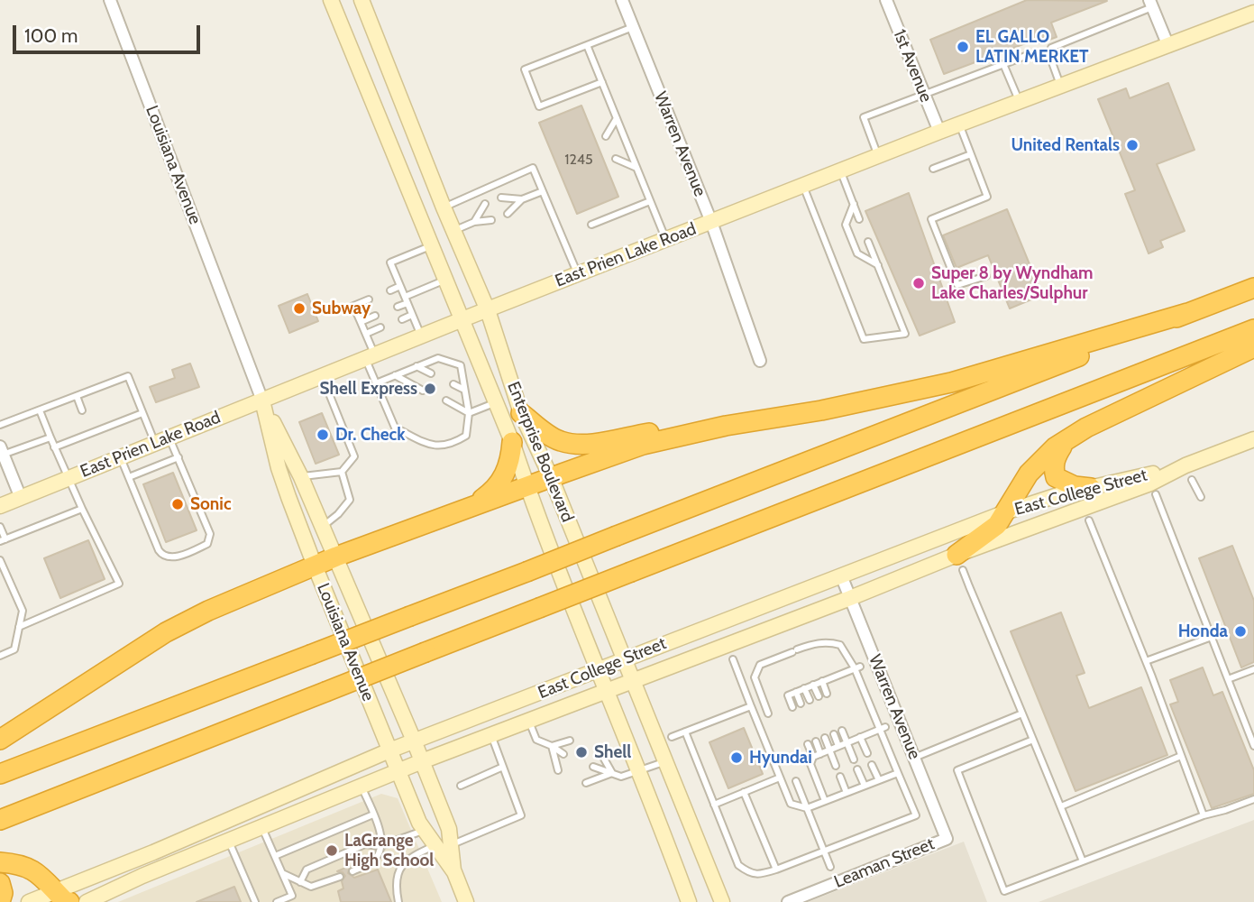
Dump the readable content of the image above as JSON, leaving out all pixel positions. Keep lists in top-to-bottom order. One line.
{"streets":{"main road":["Louisiana Avenue","East Prien Lake Road","Enterprise Boulevard","East College Street"],"street":["1st Avenue","Warren Avenue","Leaman Street"]},"crossings":[["1st Avenue","East Prien Lake Road"],["Warren Avenue","East Prien Lake Road"],["Warren Avenue","East College Street"],["Warren Avenue","Leaman Street"],["Louisiana Avenue","East Prien Lake Road"],["Louisiana Avenue","East College Street"],["East Prien Lake Road","Enterprise Boulevard"],["Enterprise Boulevard","East College Street"]],"places":["EL GALLO LATIN MERKET","United Rentals","Super 8 by Wyndham Lake Charles/Sulphur","Subway","Shell Express","Dr. Check","Sonic","Honda","Shell","Hyundai","LaGrange High School"],"house_numbers":["1245"],"scale_bar":"100 m"}
